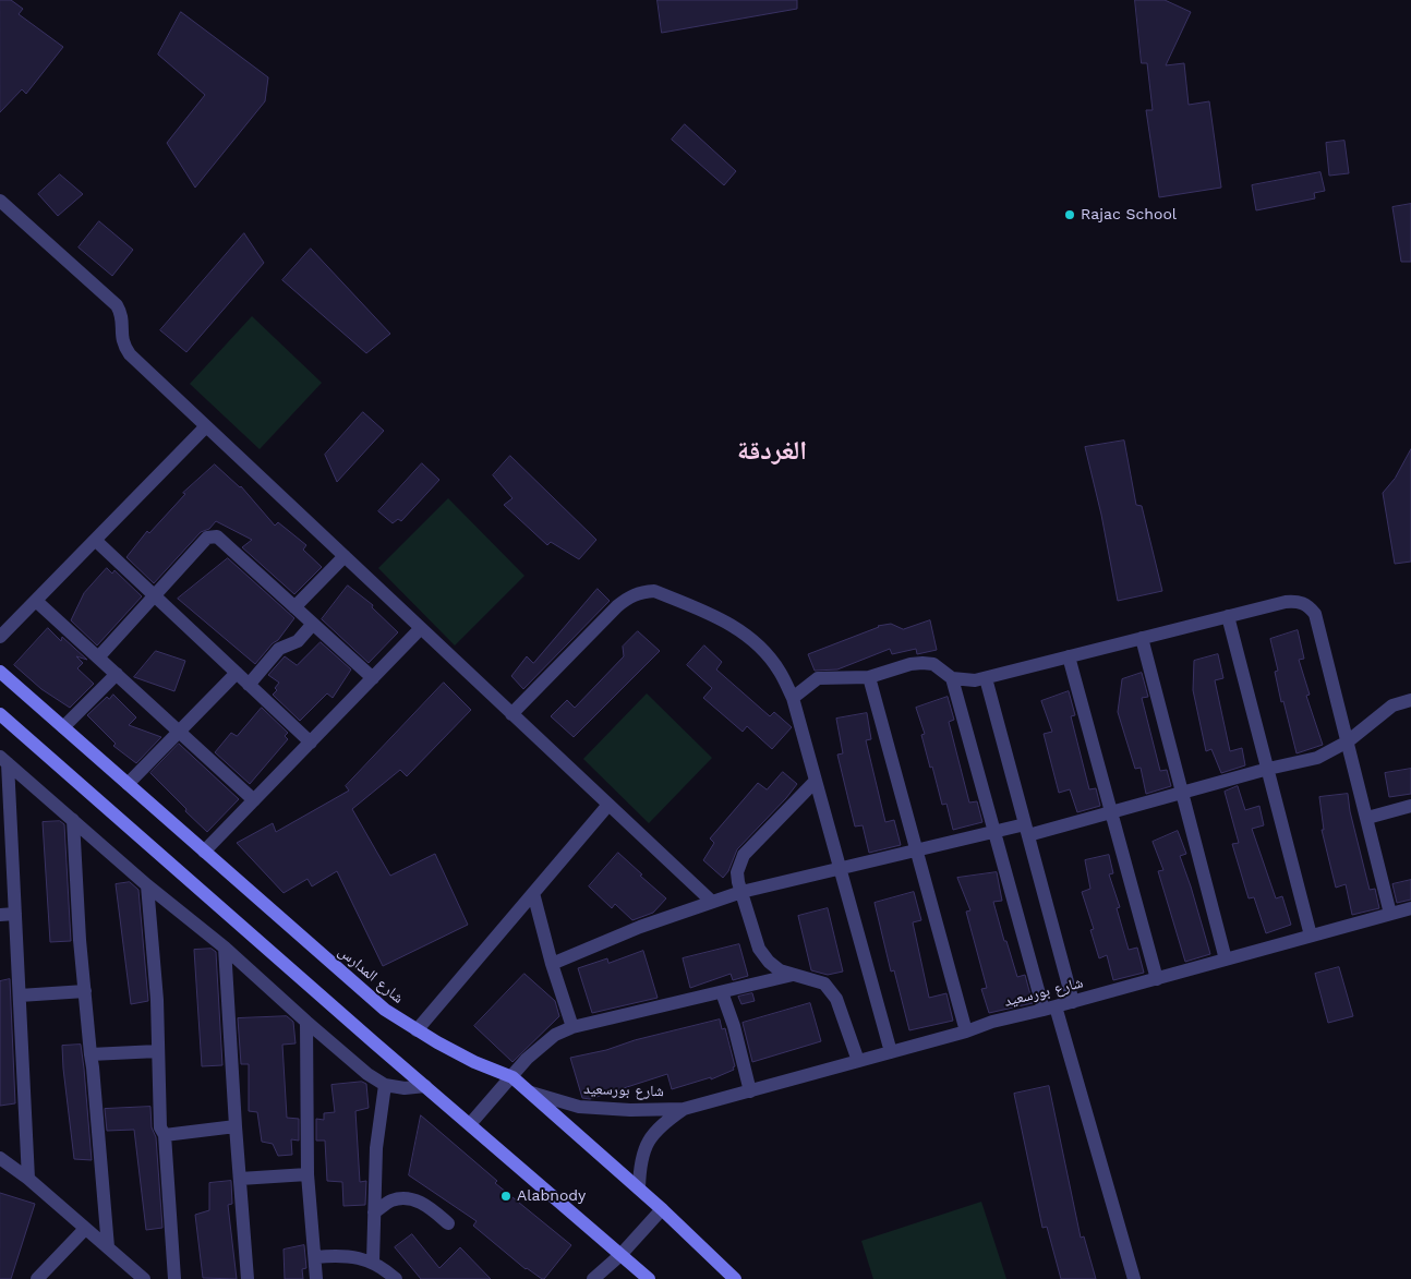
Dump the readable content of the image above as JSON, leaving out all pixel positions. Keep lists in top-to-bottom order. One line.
{"streets":{"street":["شارع المدارس","شارع بورسعيد"]},"crossings":[["شارع المدارس","شارع بورسعيد"]],"districts":["الغردقة"],"places":["Rajac School","Alabnody"]}
